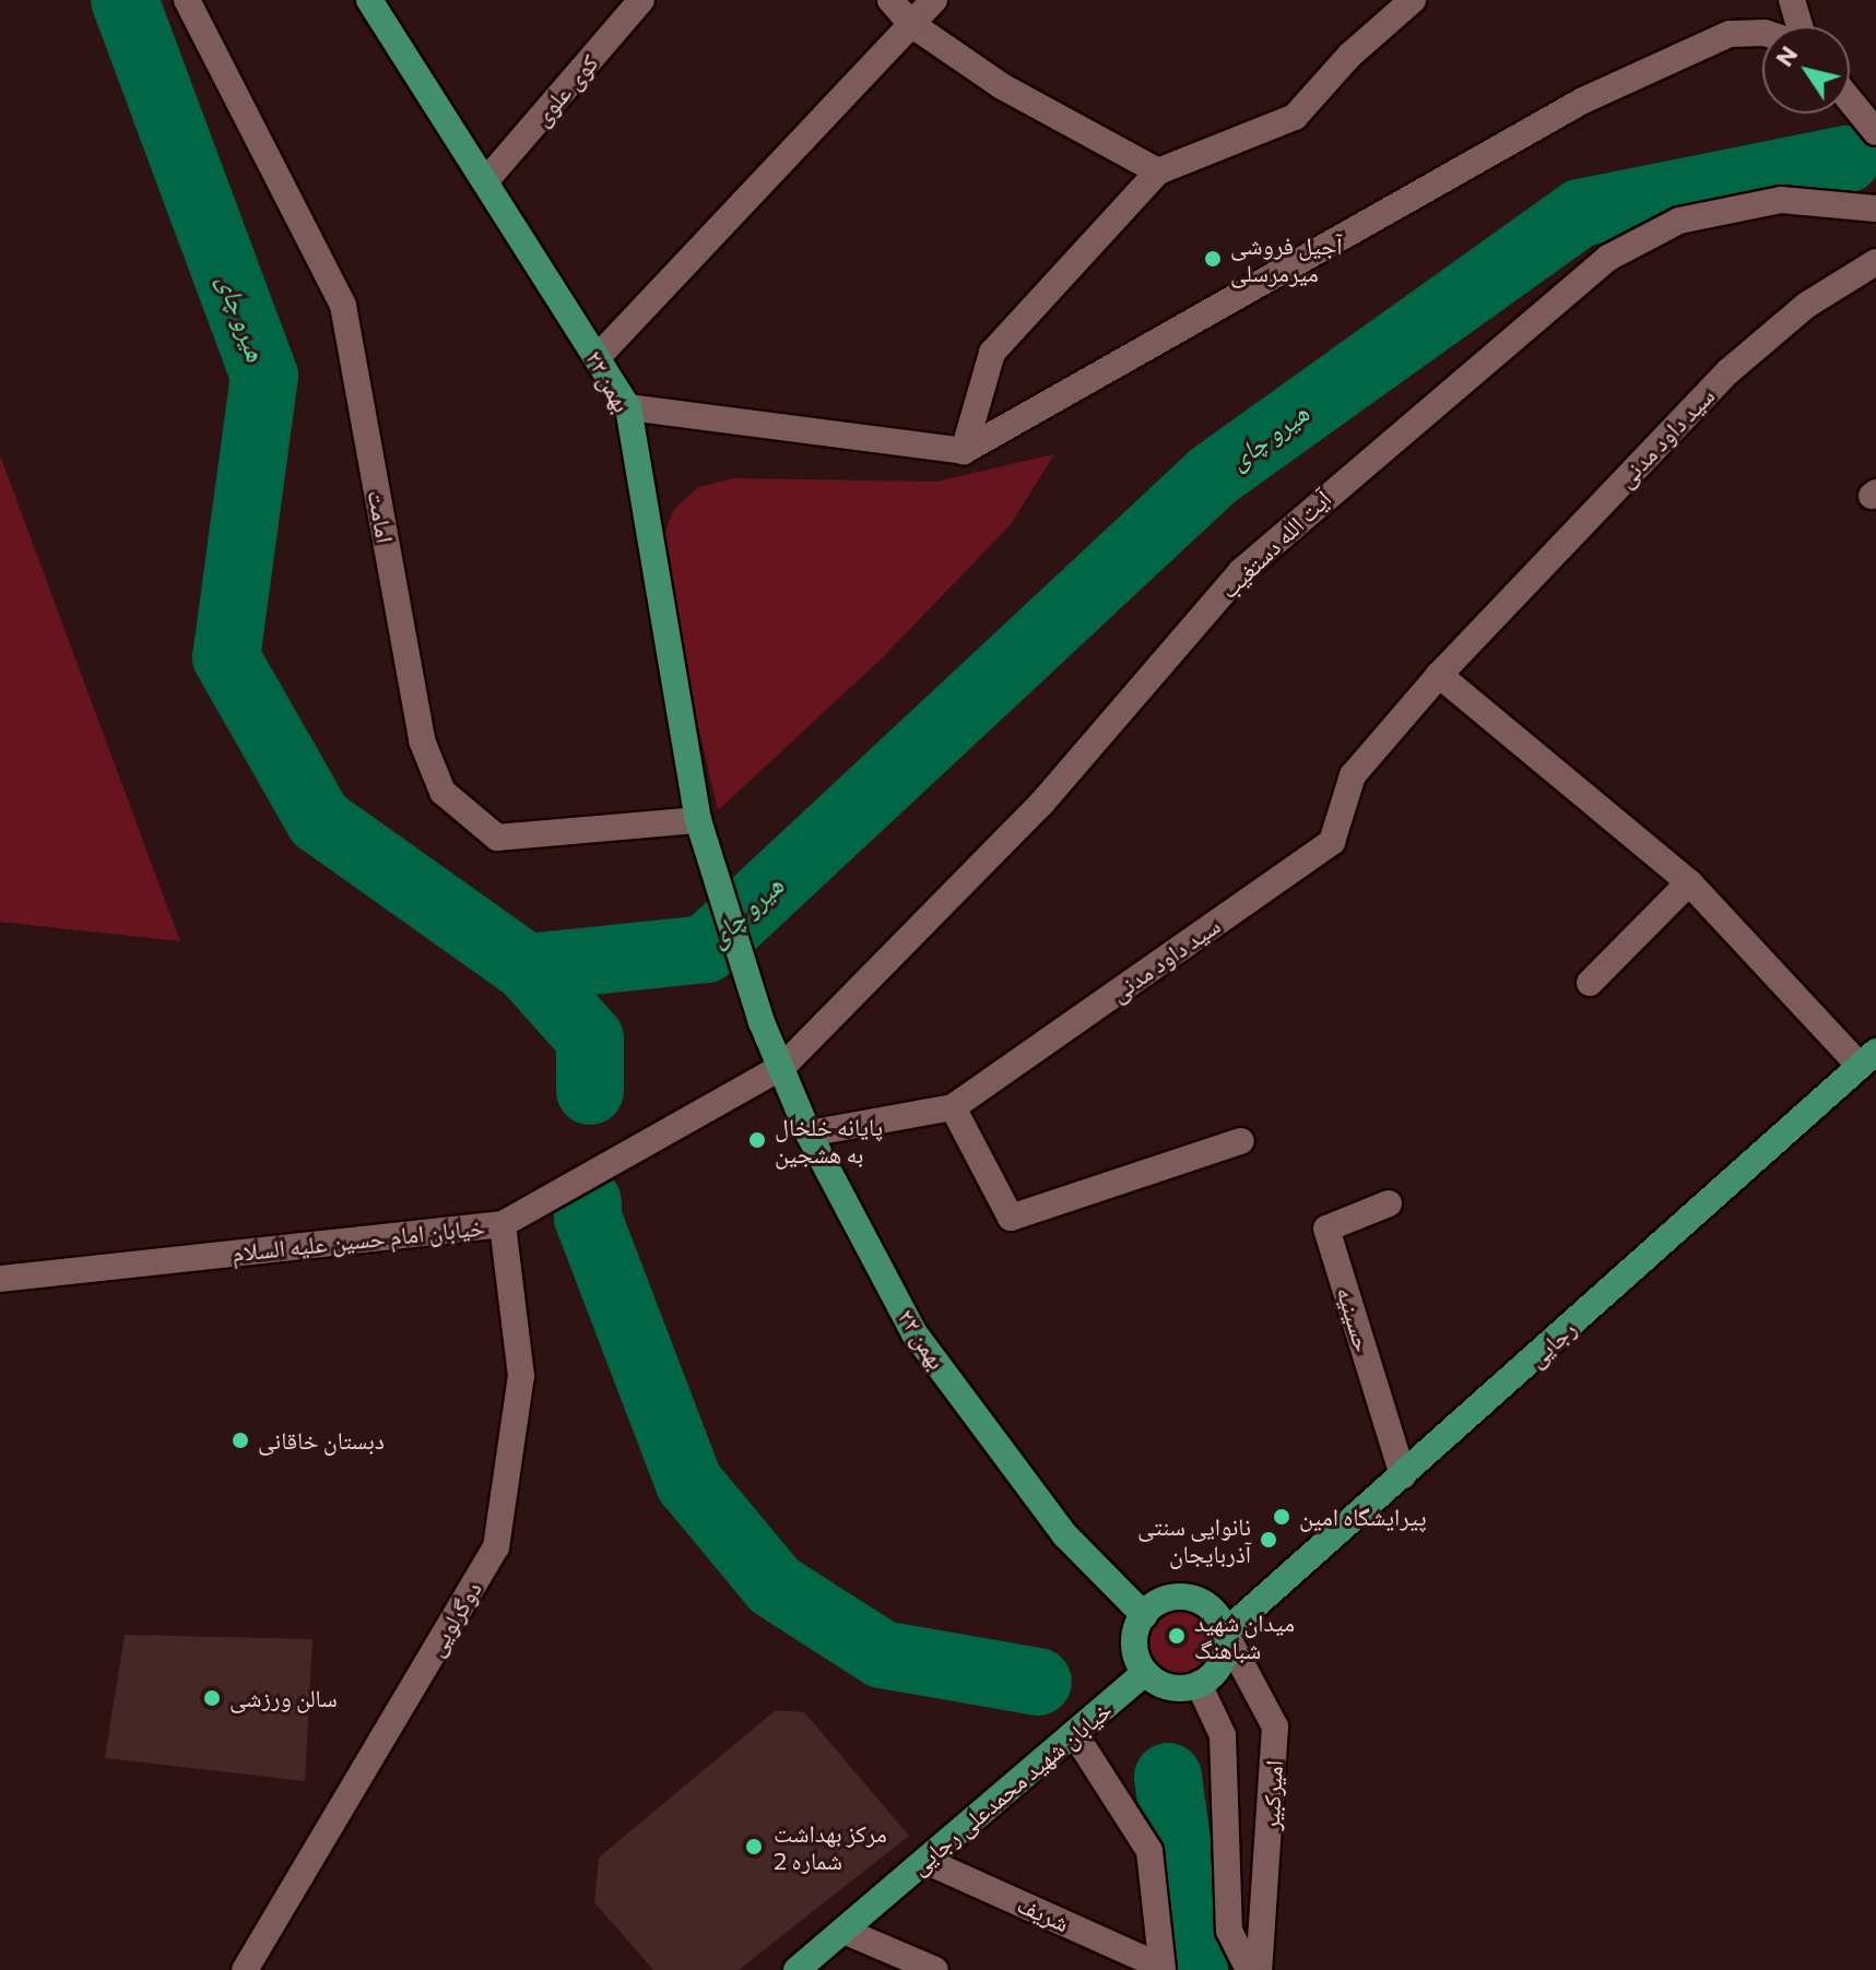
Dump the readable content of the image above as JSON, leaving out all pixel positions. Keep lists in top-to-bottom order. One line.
{"streets":{"main road":["۲۲ بهمن","رجایی","خیابان شهید محمدعلی رجایی"],"street":["کوی علوی","سید داود مدنی","امامت","آیت الله دستغیب","خیابان امام حسین علیه السلام","حسینیه","دوگرلویی","امیرکبیر","شریف"]},"crossings":[["کوی علوی","۲۲ بهمن"],["۲۲ بهمن","سید داود مدنی"],["۲۲ بهمن","امامت"],["۲۲ بهمن","آیت الله دستغیب"],["۲۲ بهمن","خیابان امام حسین علیه السلام"],["۲۲ بهمن","رجایی"],["۲۲ بهمن","خیابان شهید محمدعلی رجایی"],["۲۲ بهمن","امیرکبیر"],["آیت الله دستغیب","خیابان امام حسین علیه السلام"],["خیابان امام حسین علیه السلام","دوگرلویی"],["حسینیه","رجایی"],["رجایی","خیابان شهید محمدعلی رجایی"],["رجایی","امیرکبیر"],["خیابان شهید محمدعلی رجایی","امیرکبیر"],["خیابان شهید محمدعلی رجایی","شریف"]],"water":["هیرو چای"],"places":["آجیل فروشی میرمرسلی","پایانه خلخال به هشجین","دبستان خاقانی","پیرایشگاه امین","نانوایی سنتی آذربایجان","میدان شهید شباهنگ","سالن ورزشی","مرکز بهداشت شماره 2"],"north":"top left"}
